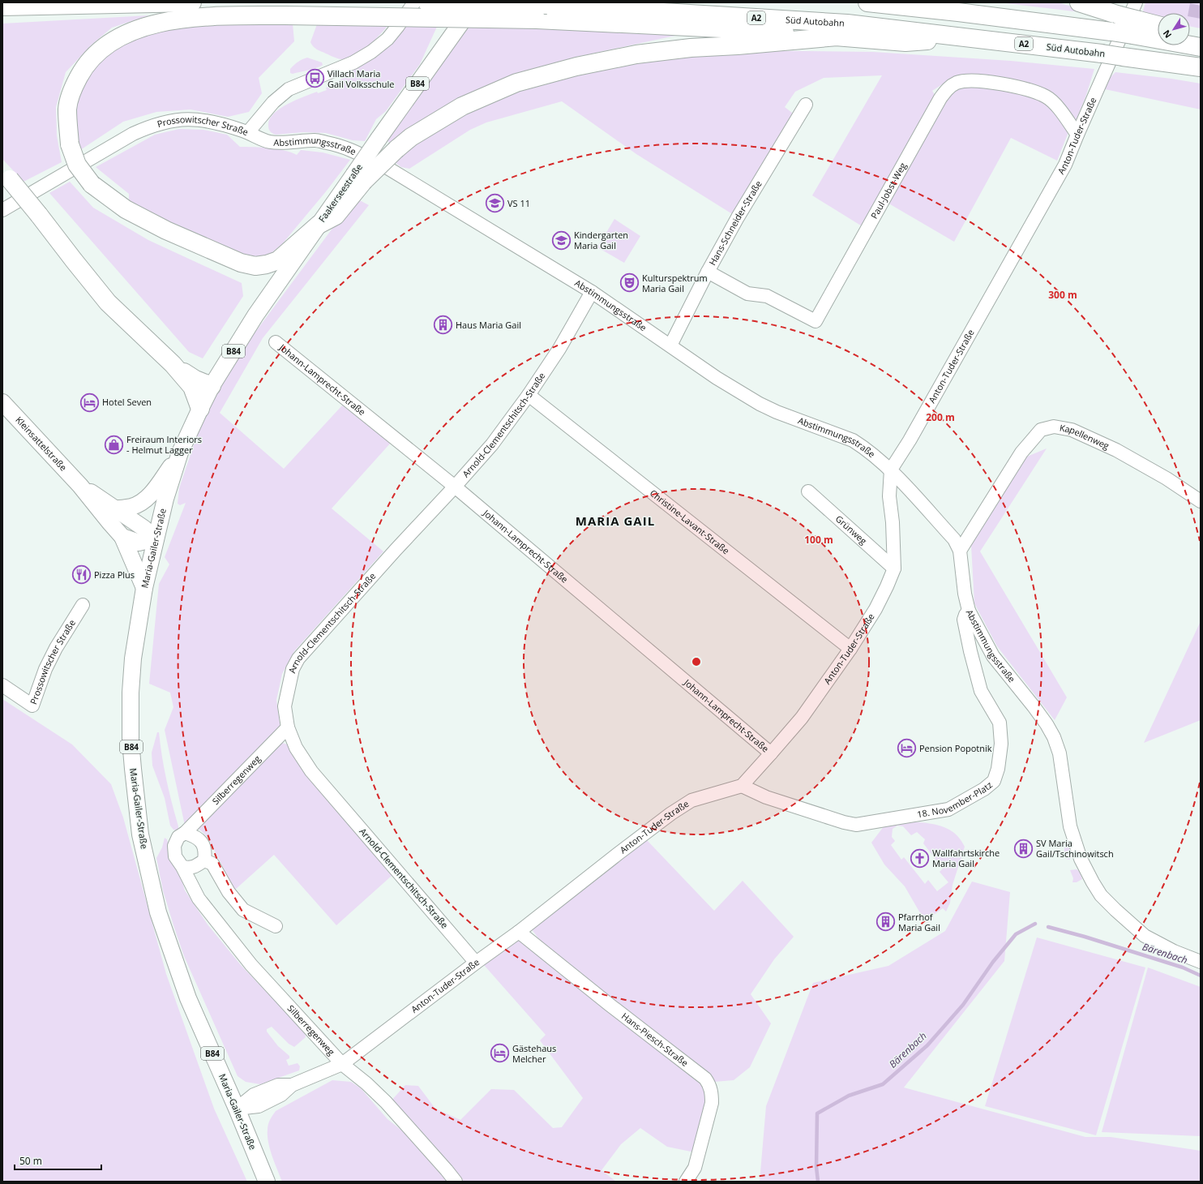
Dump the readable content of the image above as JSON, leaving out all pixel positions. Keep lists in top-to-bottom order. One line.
{"streets":{"highway":["A2","Süd Autobahn"],"main road":["B84","Faakerseestraße","Kleinsattelstraße","Maria-Gailer-Straße"],"street":["Prossowitscher Straße","Anton-Tuder-Straße","Abstimmungsstraße","Paul-Jobst-Weg","Hans-Schneider-Straße","Johann-Lamprecht-Straße","Arnold-Clementschitsch-Straße","Kapellenweg","Christine-Lavant-Straße","Grünweg","Silberregenweg","18. November-Platz","Hans-Piesch-Straße"]},"crossings":[["Prossowitscher Straße","Abstimmungsstraße"],["Anton-Tuder-Straße","Abstimmungsstraße"],["Anton-Tuder-Straße","Paul-Jobst-Weg"],["Anton-Tuder-Straße","Johann-Lamprecht-Straße"],["Anton-Tuder-Straße","Arnold-Clementschitsch-Straße"],["Anton-Tuder-Straße","Christine-Lavant-Straße"],["Anton-Tuder-Straße","Grünweg"],["Anton-Tuder-Straße","Maria-Gailer-Straße"],["Anton-Tuder-Straße","Silberregenweg"],["Anton-Tuder-Straße","18. November-Platz"],["Anton-Tuder-Straße","Hans-Piesch-Straße"],["Abstimmungsstraße","Hans-Schneider-Straße"],["Abstimmungsstraße","Arnold-Clementschitsch-Straße"],["Abstimmungsstraße","Kapellenweg"],["Abstimmungsstraße","18. November-Platz"],["Paul-Jobst-Weg","Hans-Schneider-Straße"],["Faakerseestraße","Maria-Gailer-Straße"],["Johann-Lamprecht-Straße","Arnold-Clementschitsch-Straße"],["Arnold-Clementschitsch-Straße","Christine-Lavant-Straße"],["Arnold-Clementschitsch-Straße","Silberregenweg"],["Kleinsattelstraße","Maria-Gailer-Straße"]],"districts":["MARIA GAIL"],"water":["Bärenbach"],"places":{"bus stop":["Villach Maria Gail Volksschule"],"school or university":["VS 11","Kindergarten Maria Gail"],"theatre":["Kulturspektrum Maria Gail"],"building":["Haus Maria Gail","SV Maria Gail/Tschinowitsch","Pfarrhof Maria Gail"],"hotel":["Hotel Seven","Pension Popotnik","Gästehaus Melcher"],"shop":["Freiraum Interiors - Helmut Lagger"],"restaurant":["Pizza Plus"],"church":["Wallfahrtskirche Maria Gail"]},"scale_bar":"50 m","north":"bottom left","rings":["300 m","200 m","100 m"]}
